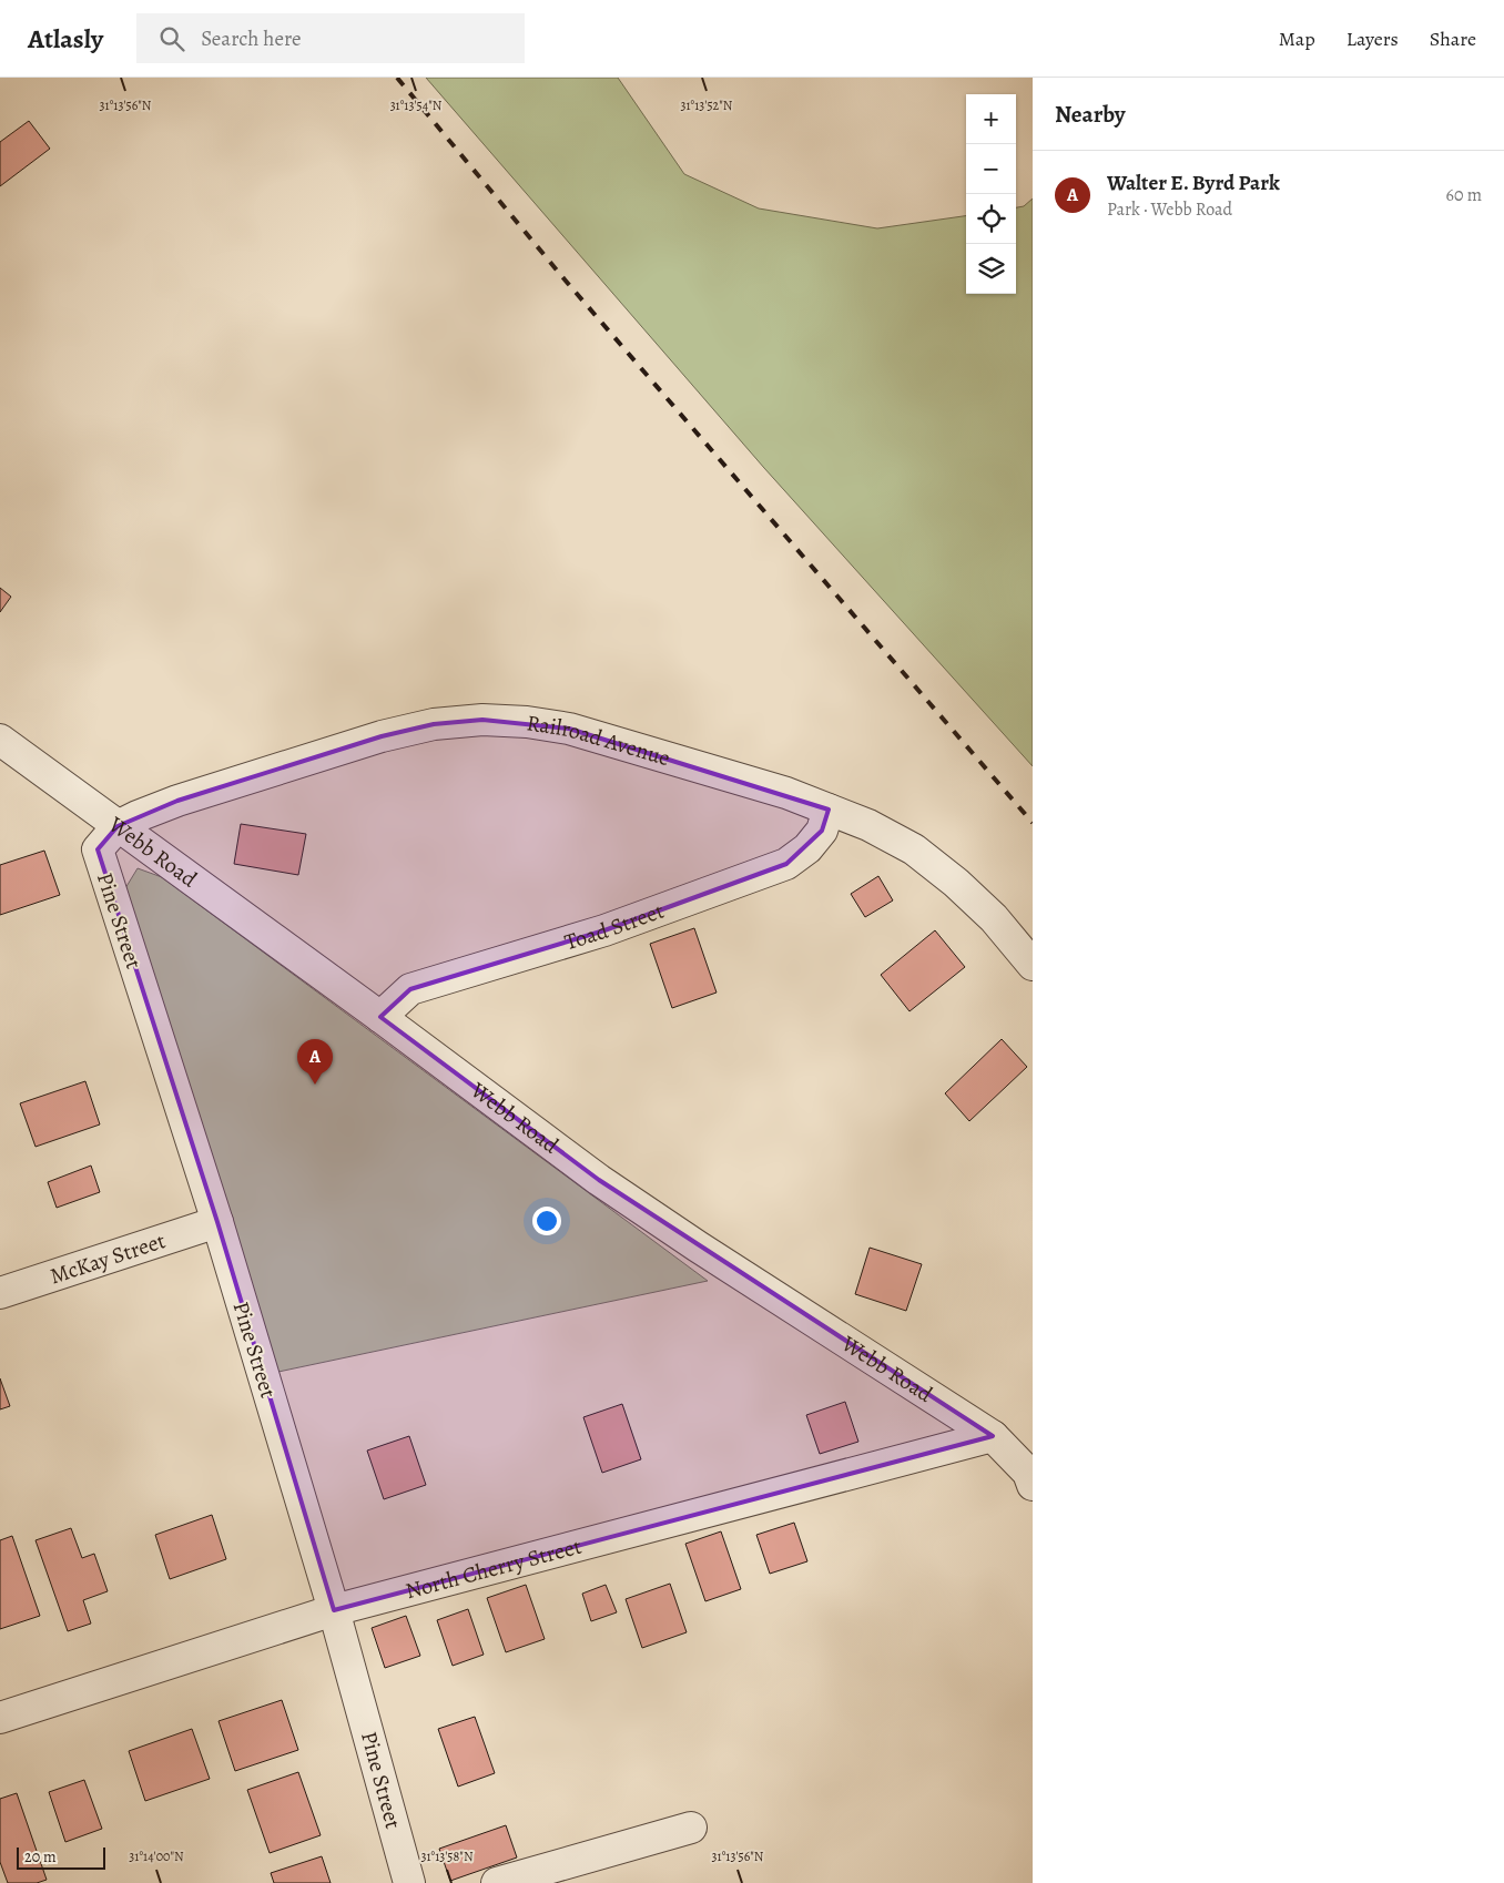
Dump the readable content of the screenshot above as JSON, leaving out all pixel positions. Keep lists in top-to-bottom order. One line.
{"streets":{"street":["Railroad Avenue","Webb Road","Pine Street","Toad Street","McKay Street","North Cherry Street"]},"crossings":[["Railroad Avenue","Webb Road"],["Railroad Avenue","Pine Street"],["Railroad Avenue","Toad Street"],["Webb Road","Pine Street"],["Webb Road","Toad Street"],["Webb Road","North Cherry Street"],["Pine Street","McKay Street"],["Pine Street","North Cherry Street"]],"scale_bar":"20 m","page":{"header":"Atlasly","search":"Search here","nav":["Map","Layers","Share"],"heading":"Nearby","map_buttons":["+","−"],"list":[{"mark":"A","name":"Walter E. Byrd Park","note":"Park · Webb Road","value":"60 m"}],"pins":"A","scale":"20 m"},"coordinates":["31°13'56\"N","31°13'54\"N","31°13'52\"N","31°14'00\"N","31°13'58\"N"]}
